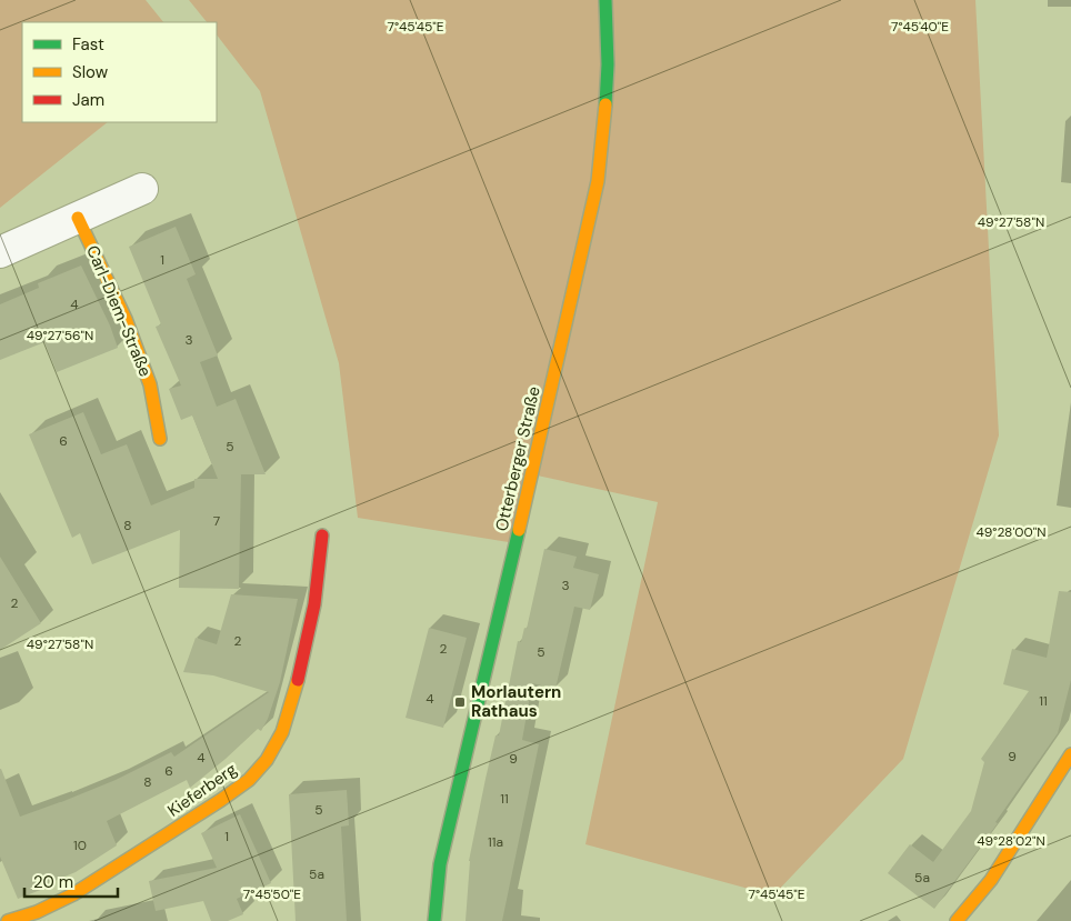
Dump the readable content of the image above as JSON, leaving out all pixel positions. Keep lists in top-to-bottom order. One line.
{"streets":{"street":["Carl-Diem-Straße","Otterberger Straße","Kieferberg"]},"places":{"transit":["Morlautern Rathaus"]},"house_numbers":["1","4","3","6","5","7","8","3","2","2","2","5","4","11","9","4","9","6","8","11","5","1","11a","10","5a","5a"],"legend":["Fast","Slow","Jam"],"scale_bar":"20 m","coordinates":["7°45'40\"E","7°45'45\"E","49°27'58\"N","49°27'56\"N","49°28'00\"N","49°28'02\"N","7°45'50\"E"]}
